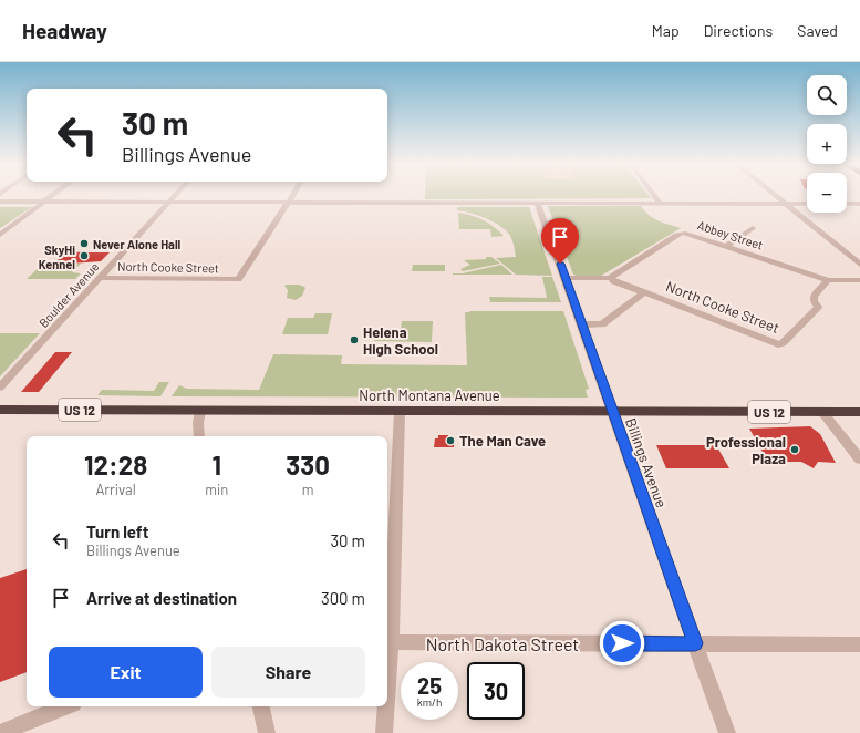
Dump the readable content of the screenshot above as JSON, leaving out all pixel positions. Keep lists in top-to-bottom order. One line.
{"streets":{"highway":["North Montana Avenue","US 12"],"street":["Abbey Street","North Cooke Street","Boulder Avenue","Billings Avenue","North Dakota Street"]},"crossings":[["Abbey Street","North Cooke Street"],["North Cooke Street","Boulder Avenue"],["North Cooke Street","Billings Avenue"],["North Montana Avenue","Billings Avenue"],["Billings Avenue","North Dakota Street"]],"places":["Never Alone Hall","SkyHi Kennel","Helena High School","The Man Cave","Professional Plaza"],"page":{"header":"Headway","nav":["Map","Directions","Saved"],"map_buttons":["+","−"],"turn":["30 m","Billings Avenue"],"eta":["12:28","Arrival","1","min","330","m"],"list":[{"name":"Turn left","note":"Billings Avenue","value":"30 m"},{"name":"Arrive at destination","value":"300 m"}],"buttons":["Exit","Share"],"speed":"25 km/h","limit":"30"}}
